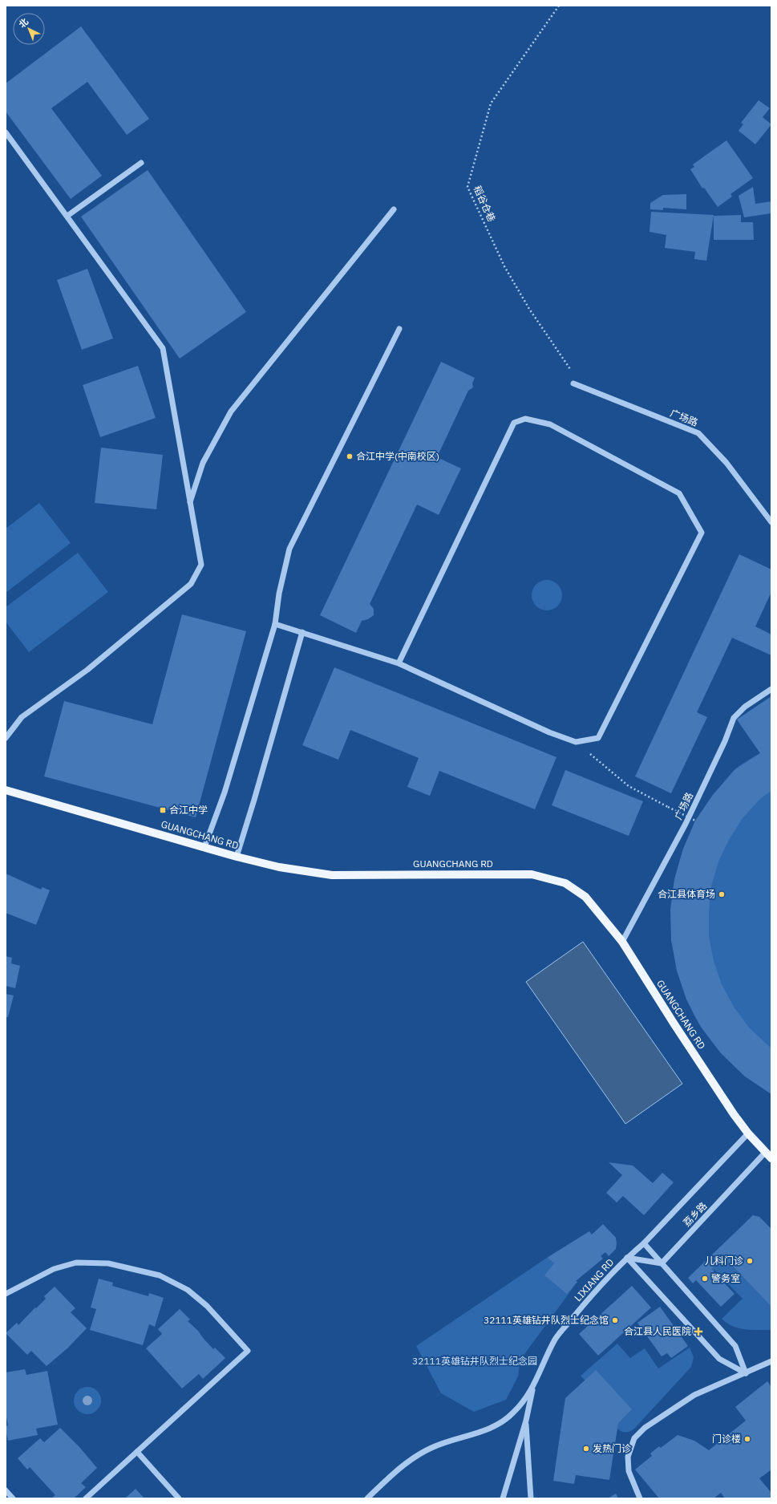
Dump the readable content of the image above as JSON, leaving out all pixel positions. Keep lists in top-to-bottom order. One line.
{"streets":{"main road":["GUANGCHANG RD"],"street":["广场路","荔乡路","LIXIANG RD"],"path":["稻谷仓巷"]},"crossings":[["稻谷仓巷","广场路"],["广场路","GUANGCHANG RD"],["GUANGCHANG RD","荔乡路"],["GUANGCHANG RD","LIXIANG RD"]],"parks":["32111英雄钻井队烈士纪念园"],"places":{"other":["合江中学(中南校区)","合江县体育场","儿科门诊","警务室","32111英雄钻井队烈士纪念馆","门诊楼","发热门诊"],"transit":["合江中学"],"health":["合江县人民医院"]},"north":"top left"}
